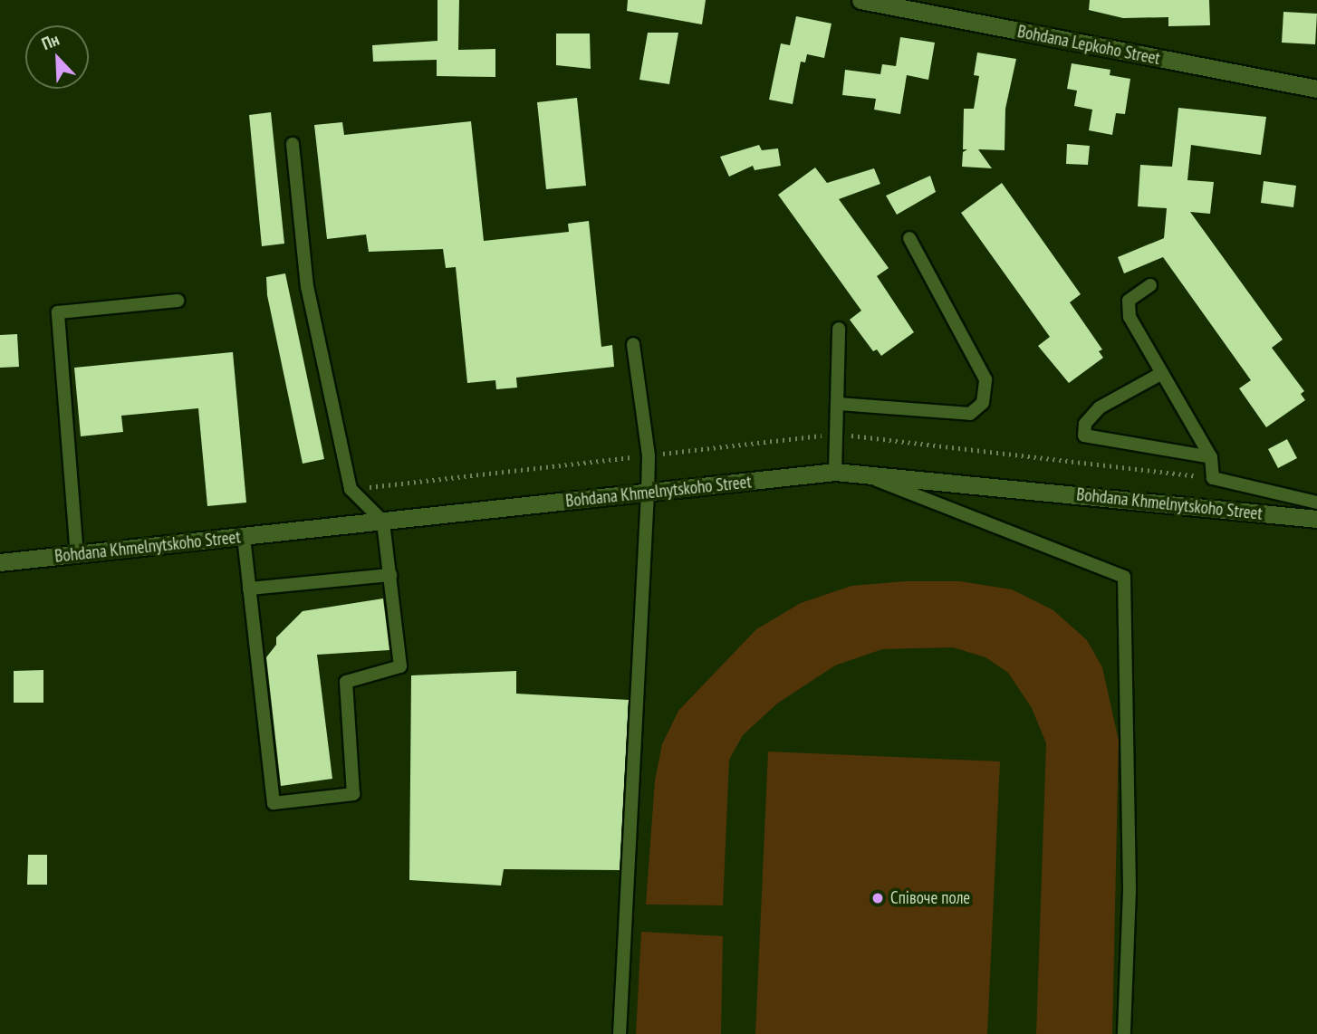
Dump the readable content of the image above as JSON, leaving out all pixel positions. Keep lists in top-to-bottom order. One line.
{"streets":{"street":["Bohdana Lepkoho Street","Bohdana Khmelnytskoho Street"]},"places":["Співоче поле"],"north":"top left"}
